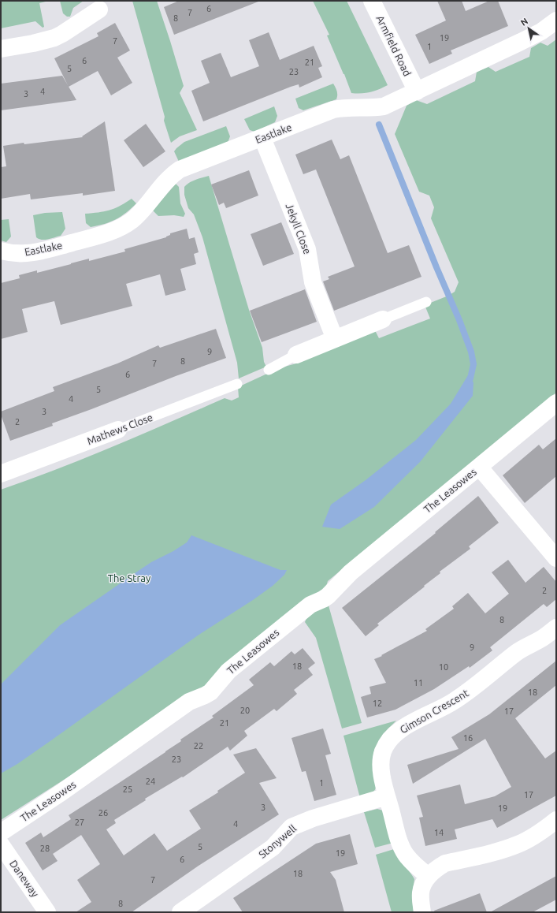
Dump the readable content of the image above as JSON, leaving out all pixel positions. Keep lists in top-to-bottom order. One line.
{"streets":{"street":["Armfield Road","Eastlake","Jekyll Close","Mathews Close","The Leasowes","Gimson Crescent","Stonywell","Daneway"]},"crossings":[["Armfield Road","Eastlake"],["Eastlake","Jekyll Close"],["Gimson Crescent","Stonywell"]],"parks":["The Stray"],"house_numbers":["6","7","8","19","7","1","6","21","5","23","4","3","9","8","7","6","5","4","3","2","2","8","9","18","10","11","18","12","20","17","21","16","22","23","24","1","25","17","3","19","26","27","4","14","5","28","19","6","18","7","8"],"north":"top left"}
